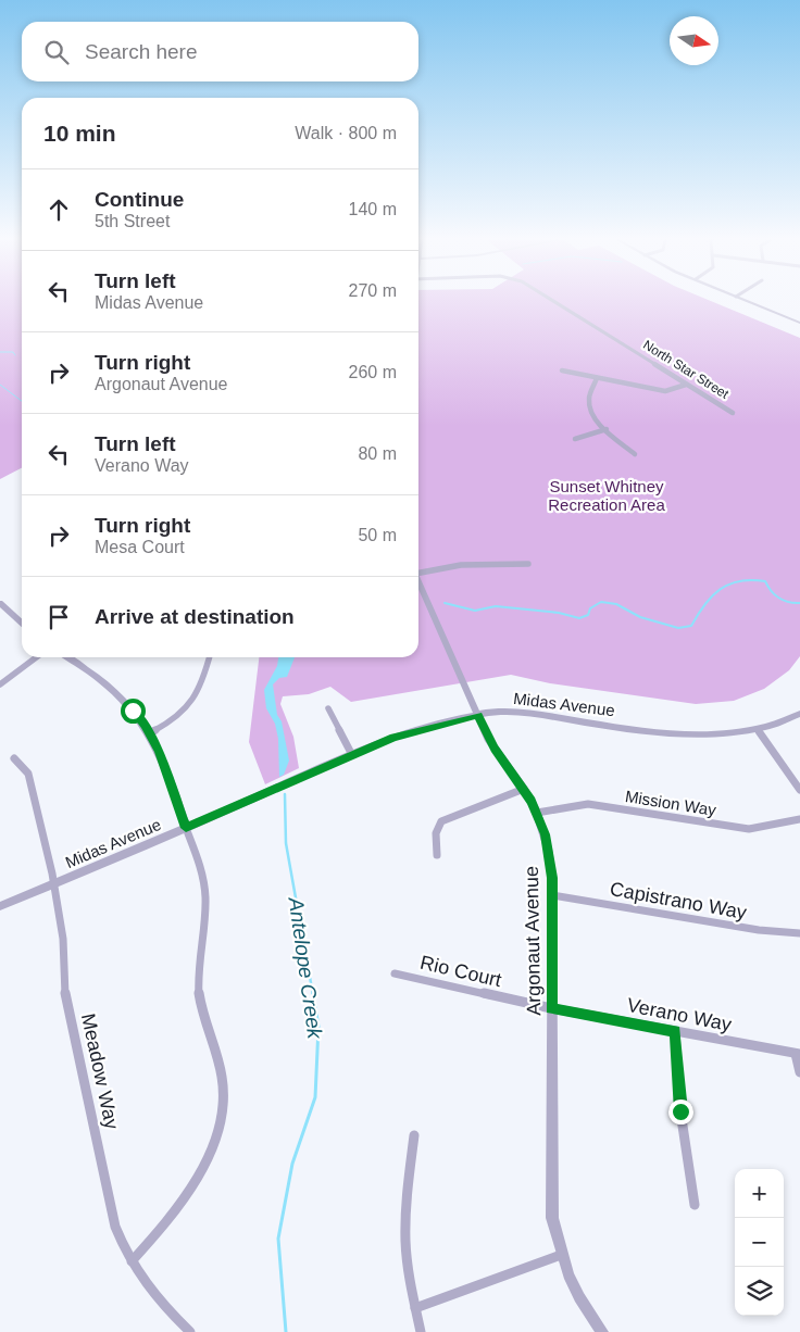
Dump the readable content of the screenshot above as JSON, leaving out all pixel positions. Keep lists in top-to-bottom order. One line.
{"streets":{"street":["North Star Street","Midas Avenue","Mission Way","Capistrano Way","Argonaut Avenue","Rio Court","Verano Way","Meadow Way"]},"crossings":[["Midas Avenue","Argonaut Avenue"],["Midas Avenue","Meadow Way"],["Mission Way","Argonaut Avenue"],["Capistrano Way","Argonaut Avenue"],["Argonaut Avenue","Rio Court"],["Argonaut Avenue","Verano Way"],["Rio Court","Verano Way"]],"water":["Antelope Creek"],"parks":["Sunset Whitney Recreation Area"],"north":"right","page":{"search":"Search here","heading":["10 min","Walk · 800 m"],"list":[["Continue","5th Street","140 m"],["Turn left","Midas Avenue","270 m"],["Turn right","Argonaut Avenue","260 m"],["Turn left","Verano Way","80 m"],["Turn right","Mesa Court","50 m"],"Arrive at destination"],"map_buttons":["+","−"]}}
